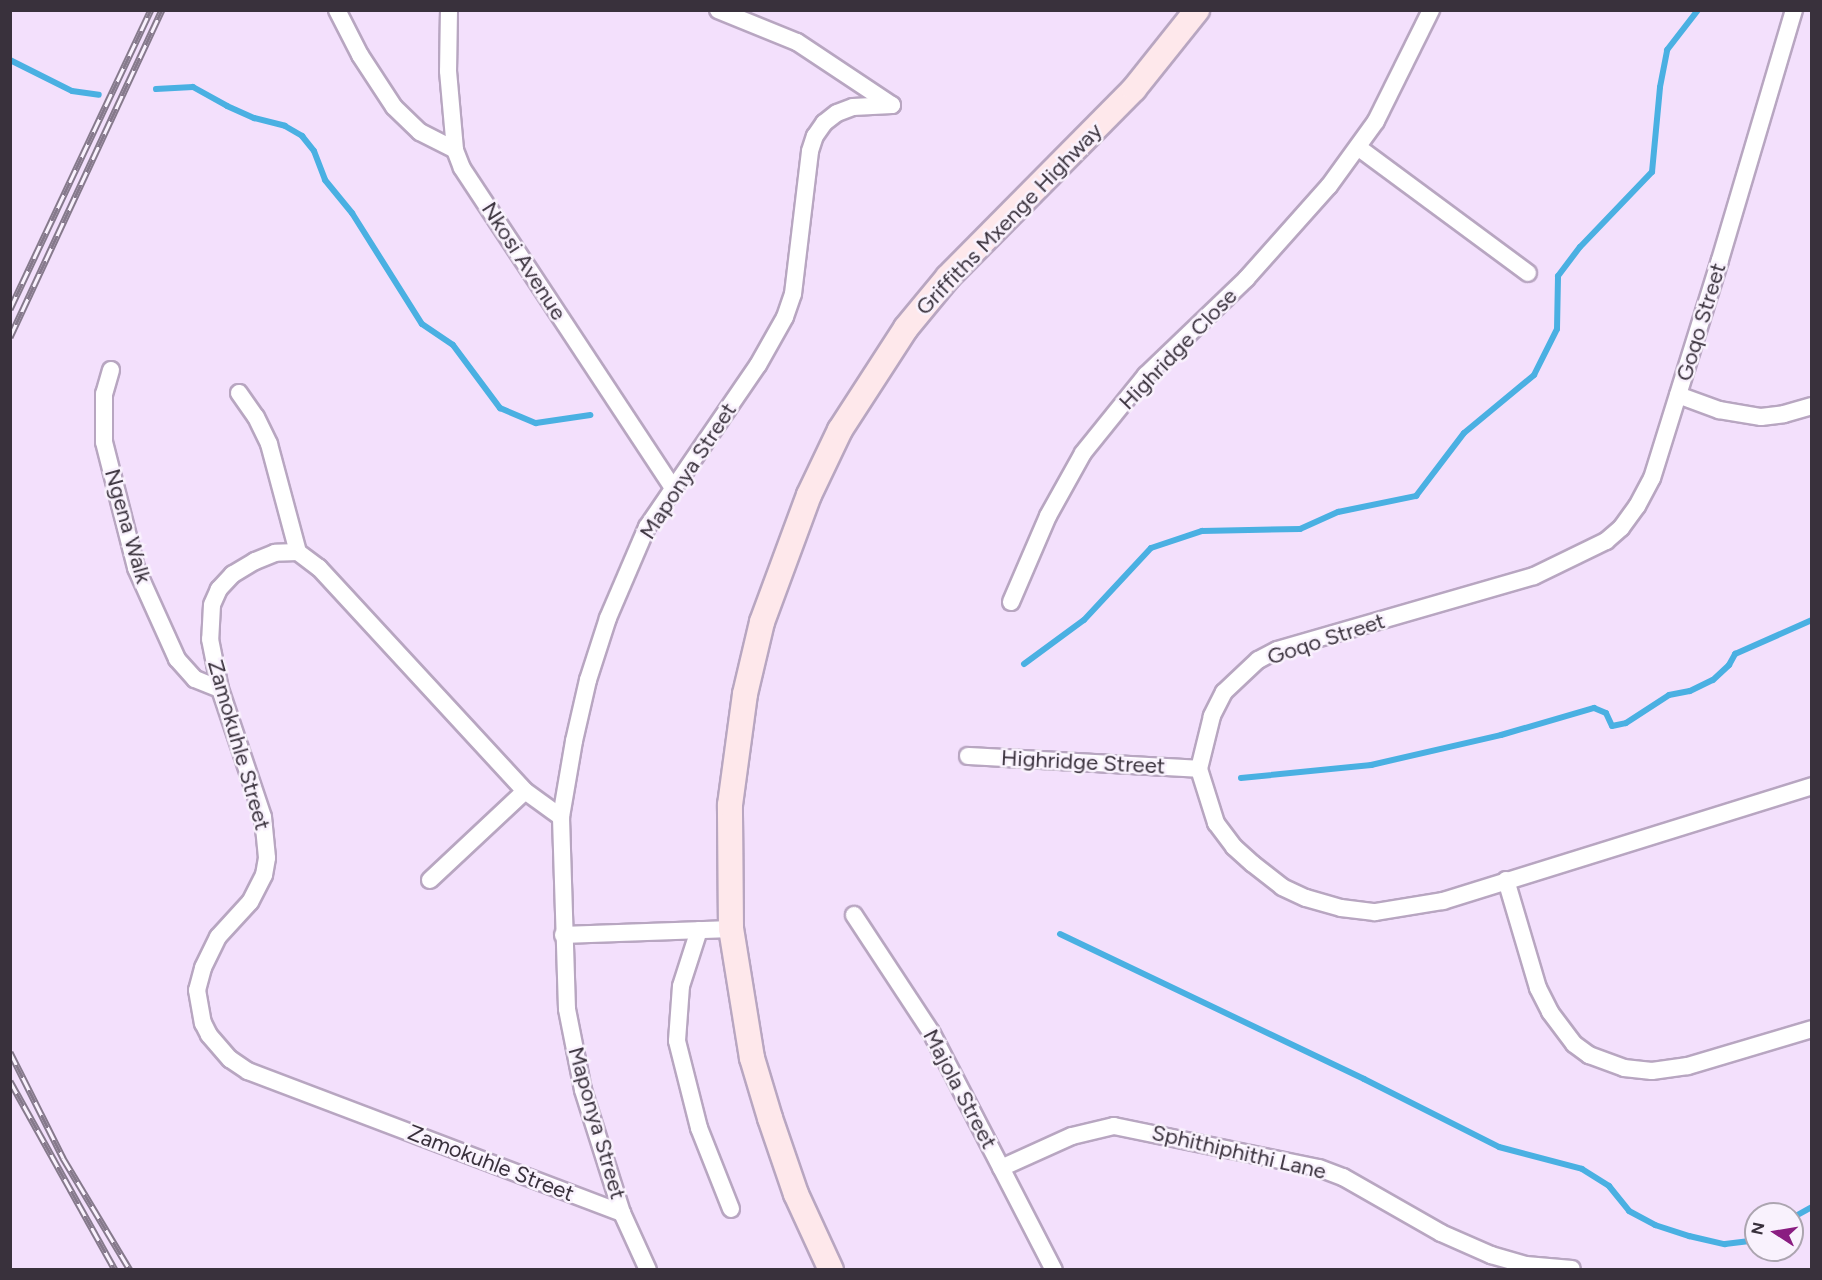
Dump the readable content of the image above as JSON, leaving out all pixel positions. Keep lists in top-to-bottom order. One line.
{"streets":{"street":["Griffiths Mxenge Highway","Nkosi Avenue","Goqo Street","Highridge Close","Maponya Street","Ngena Walk","Zamokuhle Street","Highridge Street","Majola Street","Sphithiphithi Lane"]},"crossings":[["Nkosi Avenue","Maponya Street"],["Goqo Street","Highridge Street"],["Maponya Street","Zamokuhle Street"],["Ngena Walk","Zamokuhle Street"],["Majola Street","Sphithiphithi Lane"]],"north":"left"}
